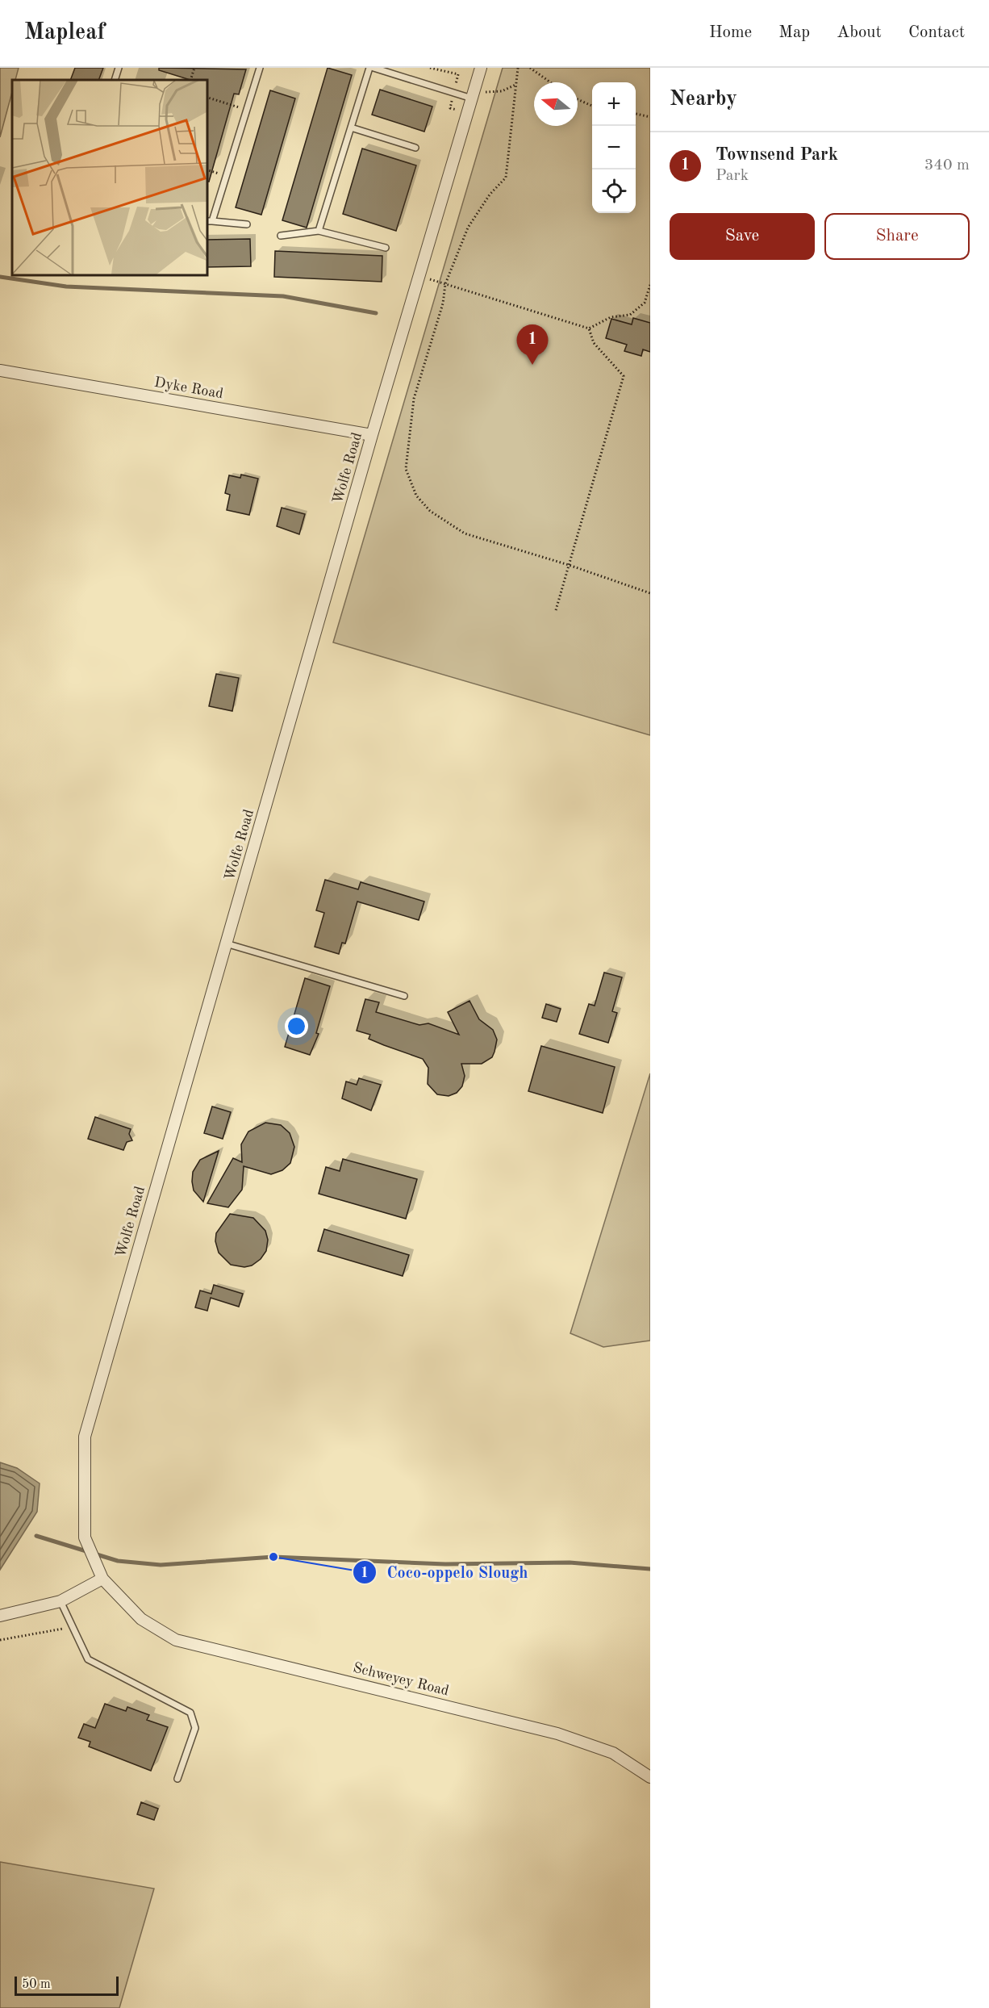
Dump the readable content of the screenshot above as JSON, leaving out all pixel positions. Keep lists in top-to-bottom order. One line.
{"streets":{"street":["Dyke Road","Wolfe Road","Schweyey Road"]},"crossings":[["Dyke Road","Wolfe Road"],["Wolfe Road","Schweyey Road"]],"places":["Coco-oppelo Slough"],"scale_bar":"50 m","north":"left","page":{"header":"Mapleaf","nav":["Home","Map","About","Contact"],"heading":"Nearby","map_buttons":["+","−"],"list":[{"mark":"1","name":"Townsend Park","note":"Park","value":"340 m"}],"buttons":["Save","Share"],"pins":"1","scale":"50 m"}}
